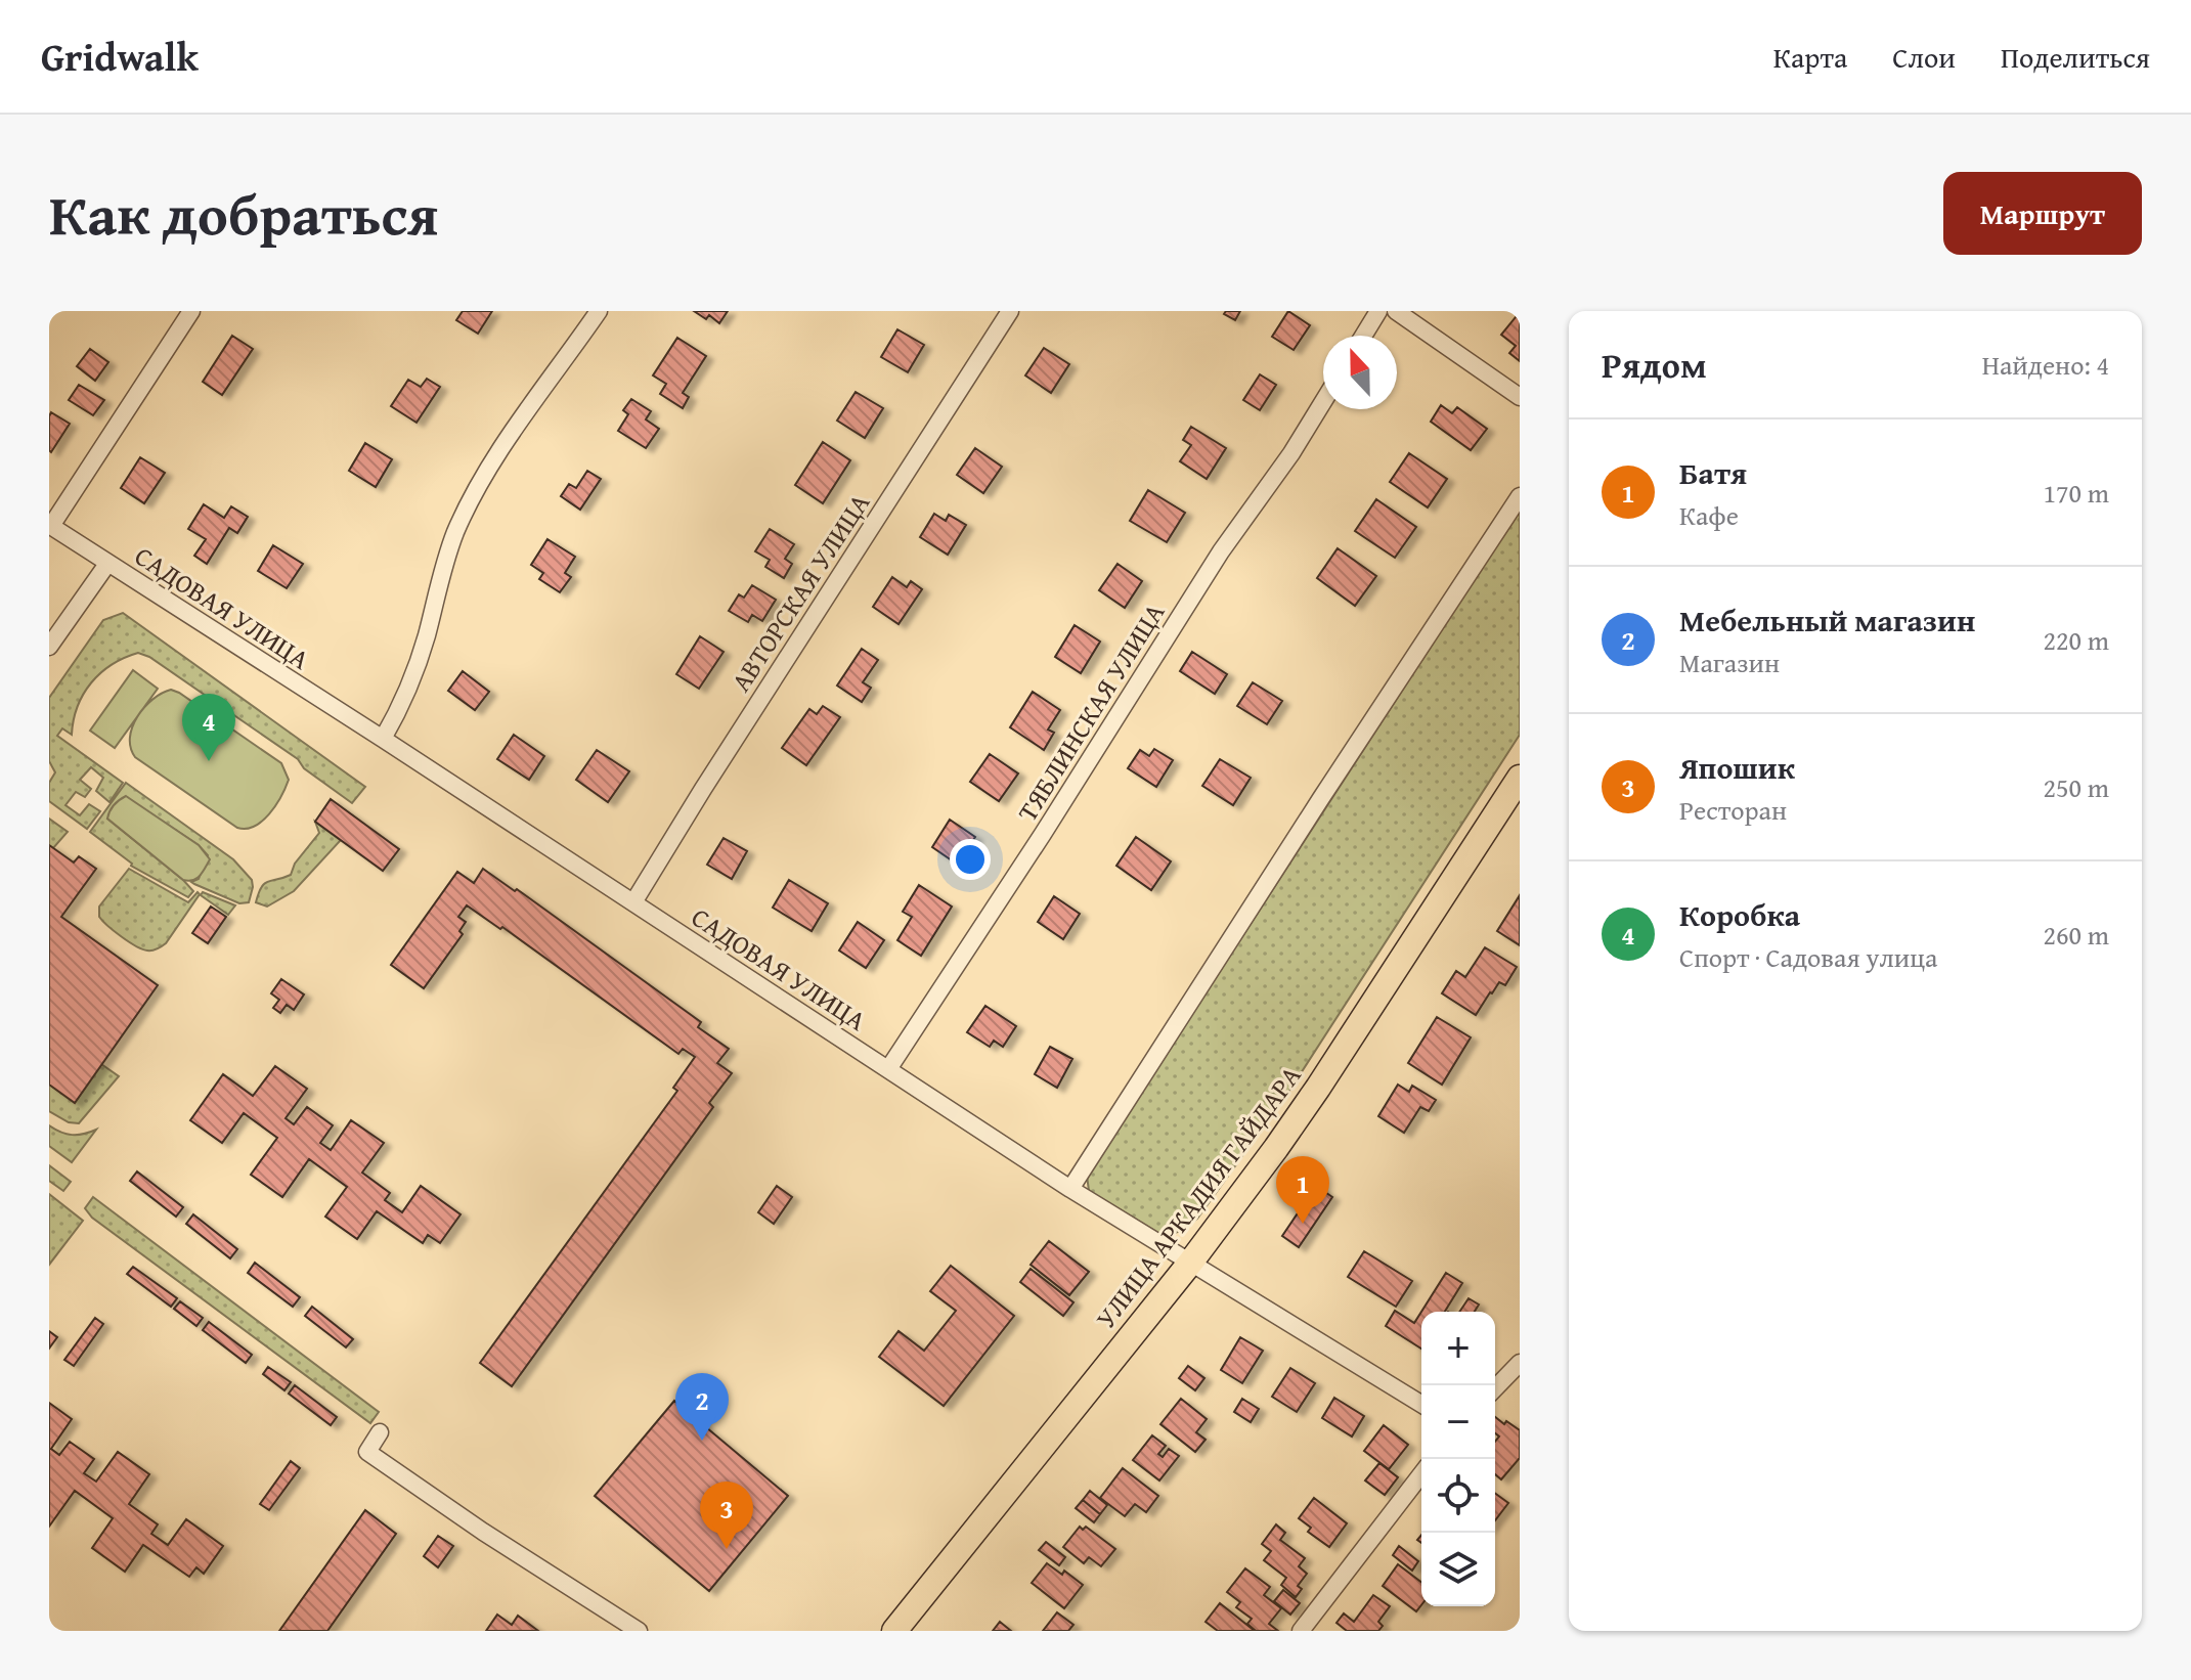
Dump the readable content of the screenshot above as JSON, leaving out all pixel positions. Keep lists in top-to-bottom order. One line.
{"streets":{"main road":["УЛИЦА АРКАДИЯ ГАЙДАРА"],"street":["АВТОРСКАЯ УЛИЦА","САДОВАЯ УЛИЦА","ТЯБЛИНСКАЯ УЛИЦА"]},"crossings":[["АВТОРСКАЯ УЛИЦА","САДОВАЯ УЛИЦА"],["САДОВАЯ УЛИЦА","ТЯБЛИНСКАЯ УЛИЦА"],["САДОВАЯ УЛИЦА","УЛИЦА АРКАДИЯ ГАЙДАРА"]],"north":"top","page":{"header":"Gridwalk","nav":["Карта","Слои","Поделиться"],"title":"Как добраться","buttons":"Маршрут","heading":["Рядом","Найдено: 4"],"list":[{"mark":"1","name":"Батя","note":"Кафе","value":"170 m"},{"mark":"2","name":"Мебельный магазин","note":"Магазин","value":"220 m"},{"mark":"3","name":"Япошик","note":"Ресторан","value":"250 m"},{"mark":"4","name":"Коробка","note":"Спорт · Садовая улица","value":"260 m"}],"pins":["4","1","2","3"],"map_buttons":["+","−"]}}
